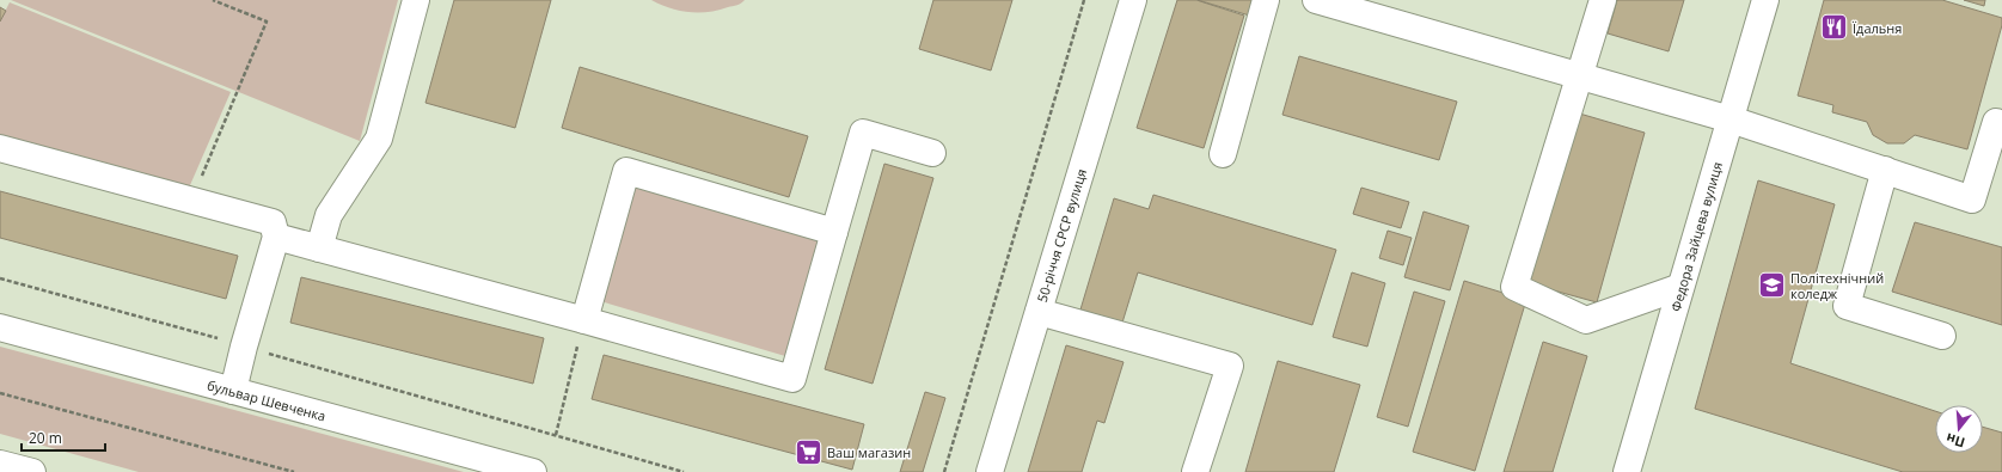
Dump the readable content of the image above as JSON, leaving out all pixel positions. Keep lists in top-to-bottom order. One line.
{"streets":{"street":["50-річчя СРСР вулиця","Федора Зайцева вулиця","бульвар Шевченка"]},"places":{"restaurant":["Їдальня"],"school or university":["Політехнічний коледж"],"supermarket":["Ваш магазин"]},"scale_bar":"20 m","north":"bottom"}
